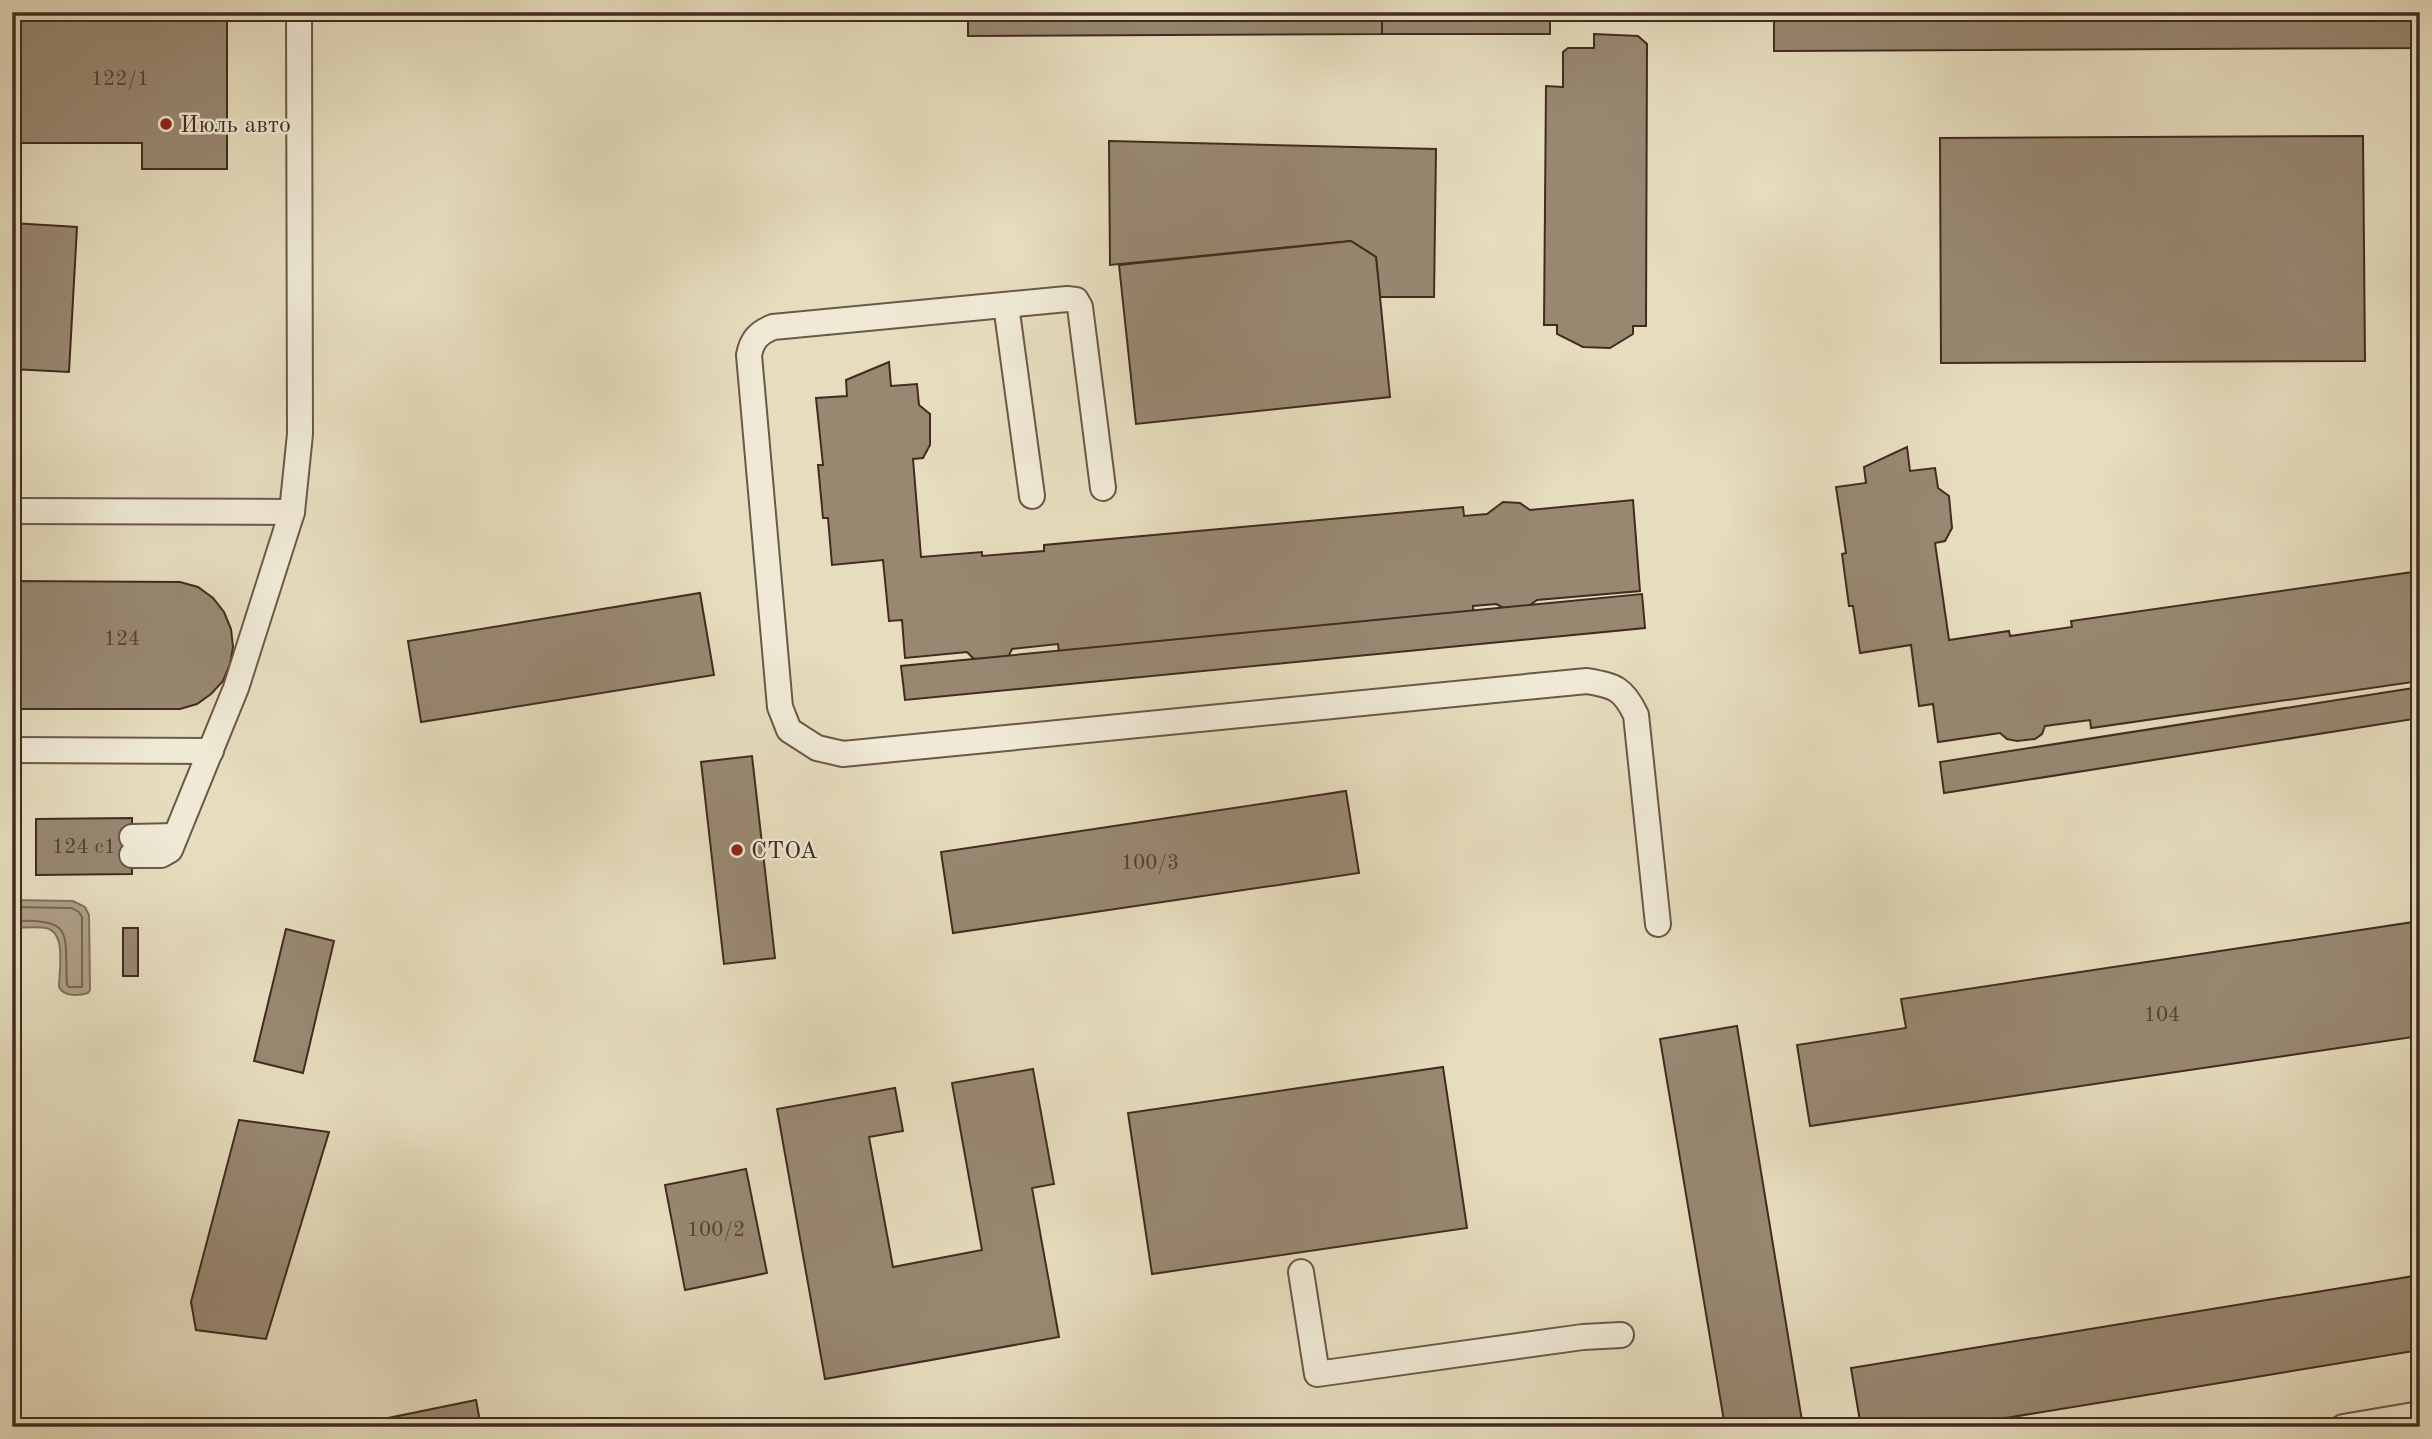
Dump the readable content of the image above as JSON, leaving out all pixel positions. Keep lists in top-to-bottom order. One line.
{"places":["Июль авто","СТОА"],"house_numbers":["122/1","124","124 с1","100/3","104","100/2"]}
